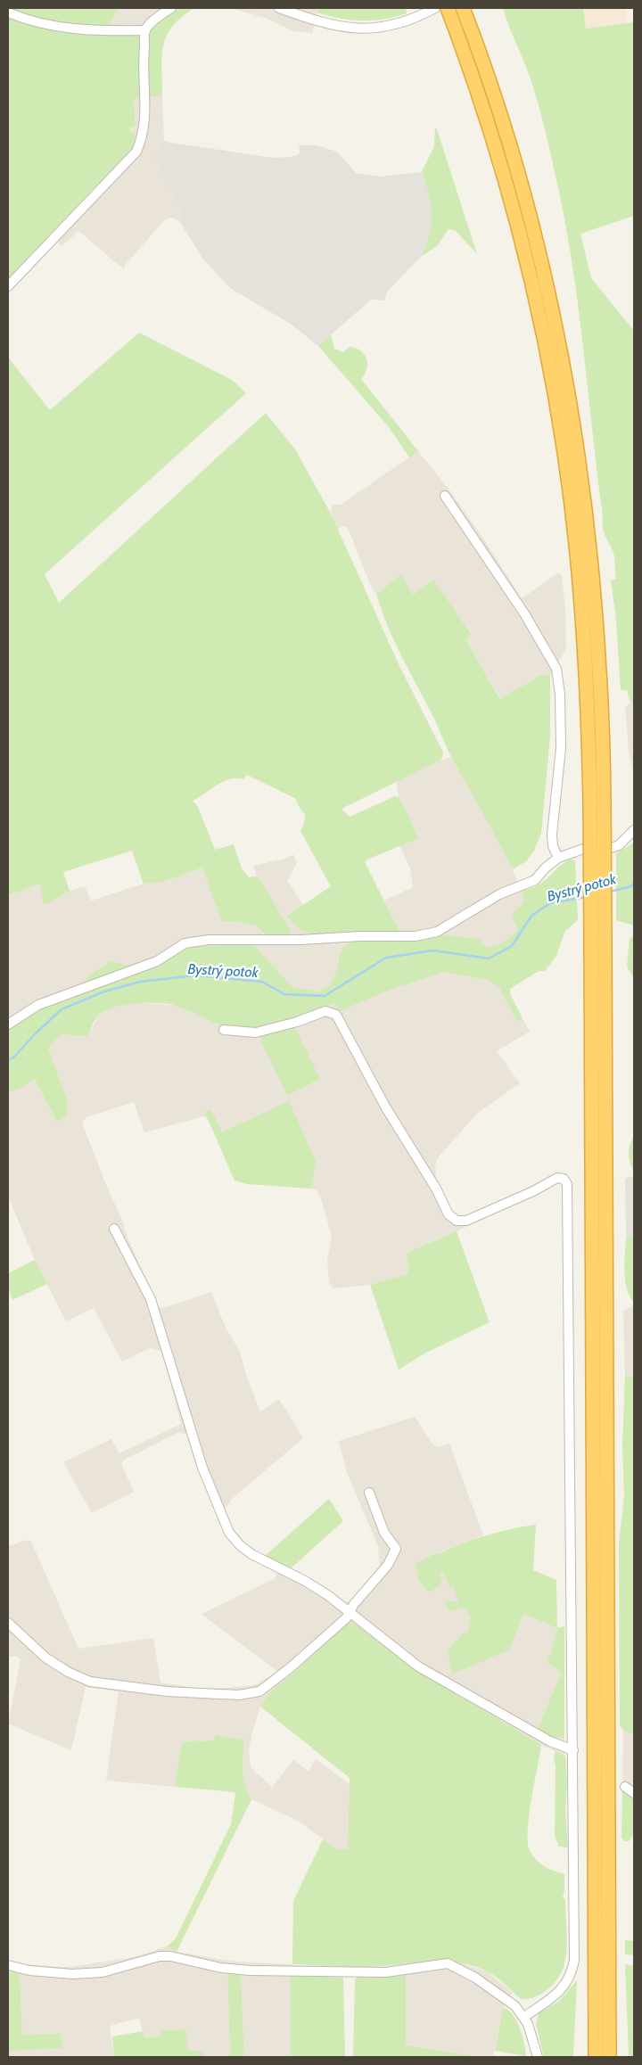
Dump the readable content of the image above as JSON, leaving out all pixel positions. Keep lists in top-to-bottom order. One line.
{"water":["Bystrý potok"]}
